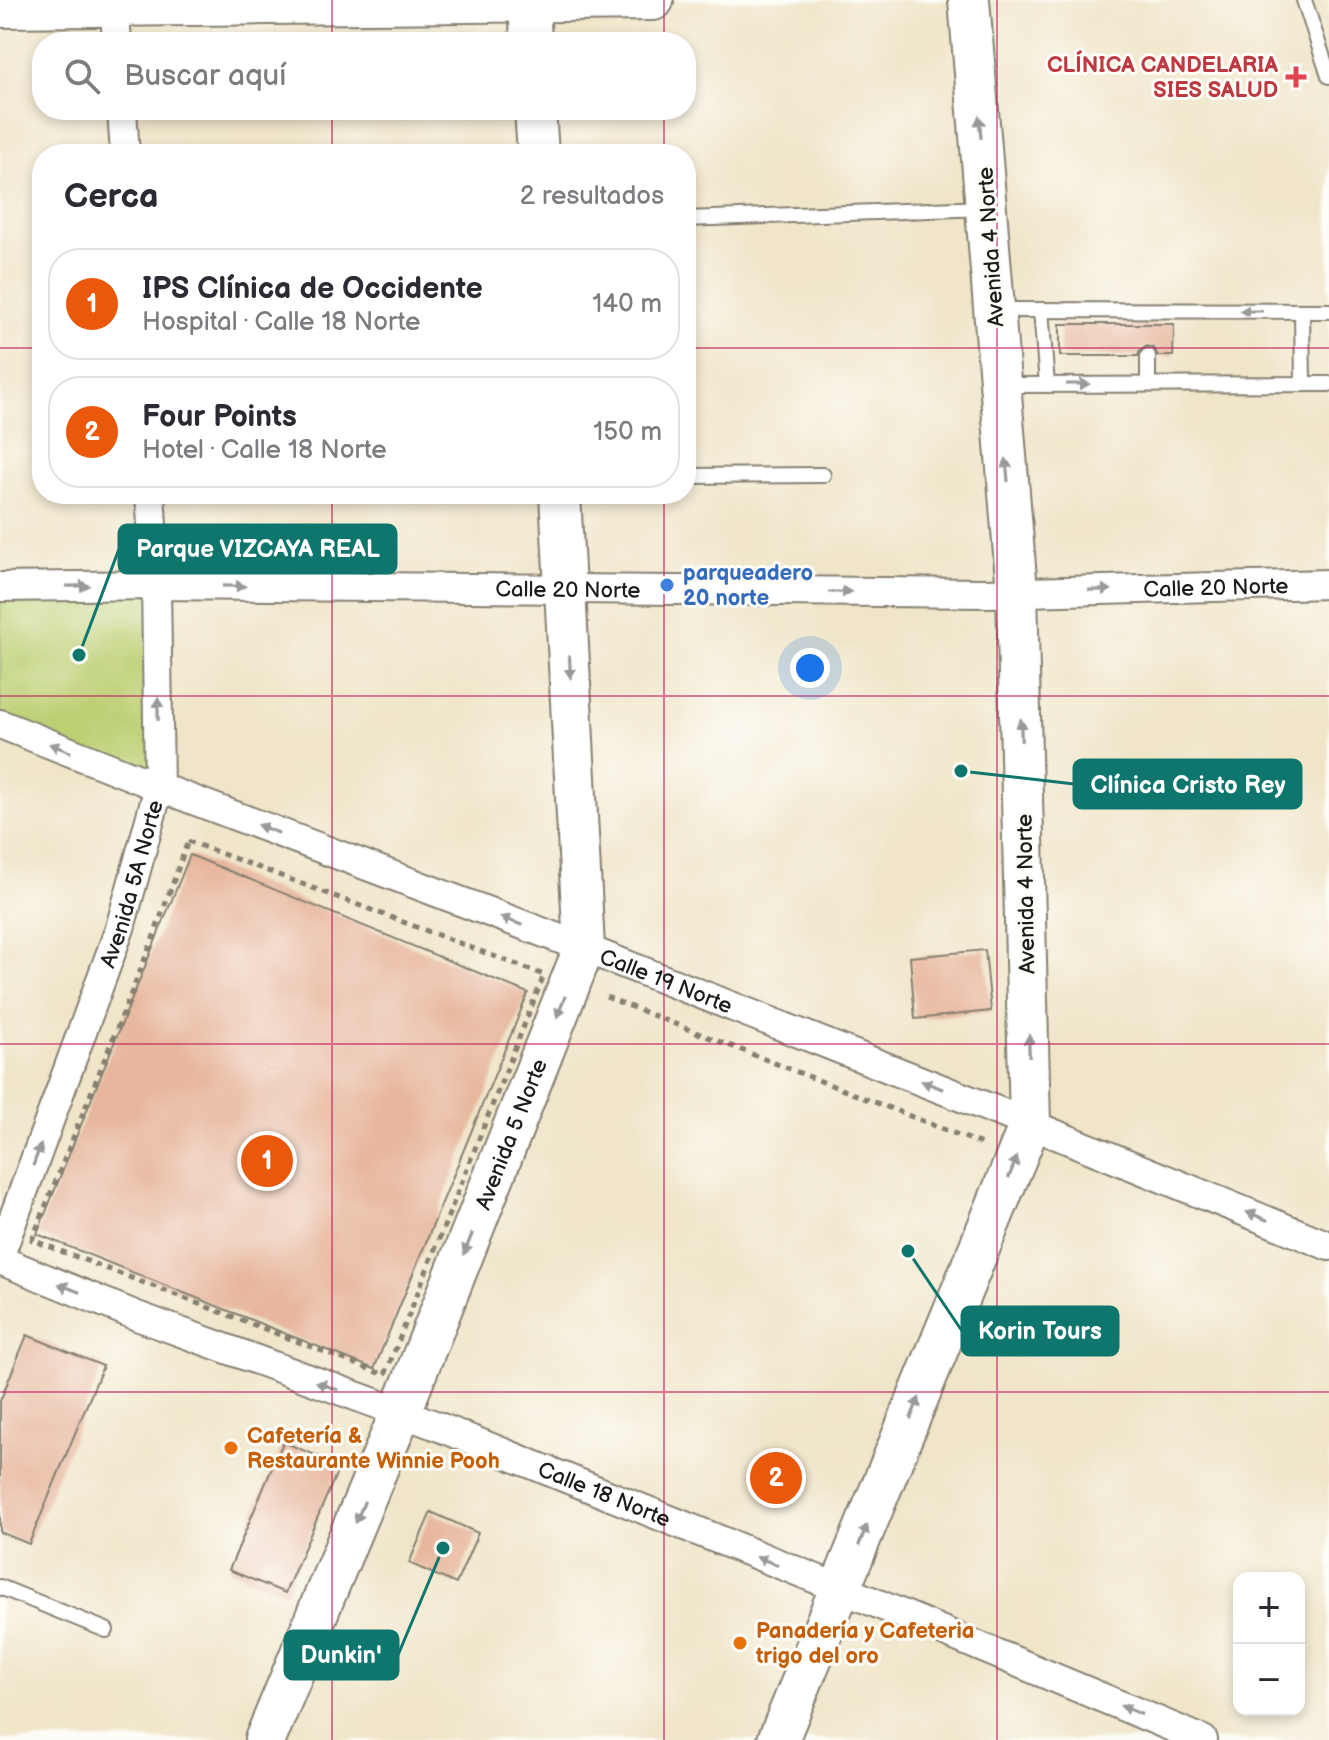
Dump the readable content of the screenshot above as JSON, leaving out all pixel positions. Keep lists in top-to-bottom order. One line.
{"streets":{"street":["Avenida 4 Norte","Calle 20 Norte","Avenida 5A Norte","Calle 19 Norte","Avenida 5 Norte","Calle 18 Norte"]},"crossings":[["Avenida 4 Norte","Calle 20 Norte"],["Avenida 4 Norte","Calle 19 Norte"],["Avenida 4 Norte","Calle 18 Norte"],["Calle 20 Norte","Avenida 5A Norte"],["Calle 20 Norte","Avenida 5 Norte"],["Avenida 5A Norte","Calle 19 Norte"],["Avenida 5A Norte","Calle 18 Norte"],["Calle 19 Norte","Avenida 5 Norte"],["Avenida 5 Norte","Calle 18 Norte"]],"one_way":["Avenida 4 Norte","Calle 20 Norte","Avenida 5A Norte","Calle 19 Norte","Avenida 5 Norte","Calle 18 Norte"],"places":{"health":["CLÍNICA CANDELARIA SIES SALUD"],"other":["parqueadero 20 norte","Parque VIZCAYA REAL","Clínica Cristo Rey","Korin Tours","Cafetería & Restaurante Winnie Pooh","Dunkin'","Panadería y Cafeteria trigo del oro"]},"page":{"search":"Buscar aquí","heading":["Cerca","2 resultados"],"list":[{"mark":"1","name":"IPS Clínica de Occidente","note":"Hospital · Calle 18 Norte","value":"140 m"},{"mark":"2","name":"Four Points","note":"Hotel · Calle 18 Norte","value":"150 m"}],"pins":["1","2"],"map_buttons":["+","−"]}}
